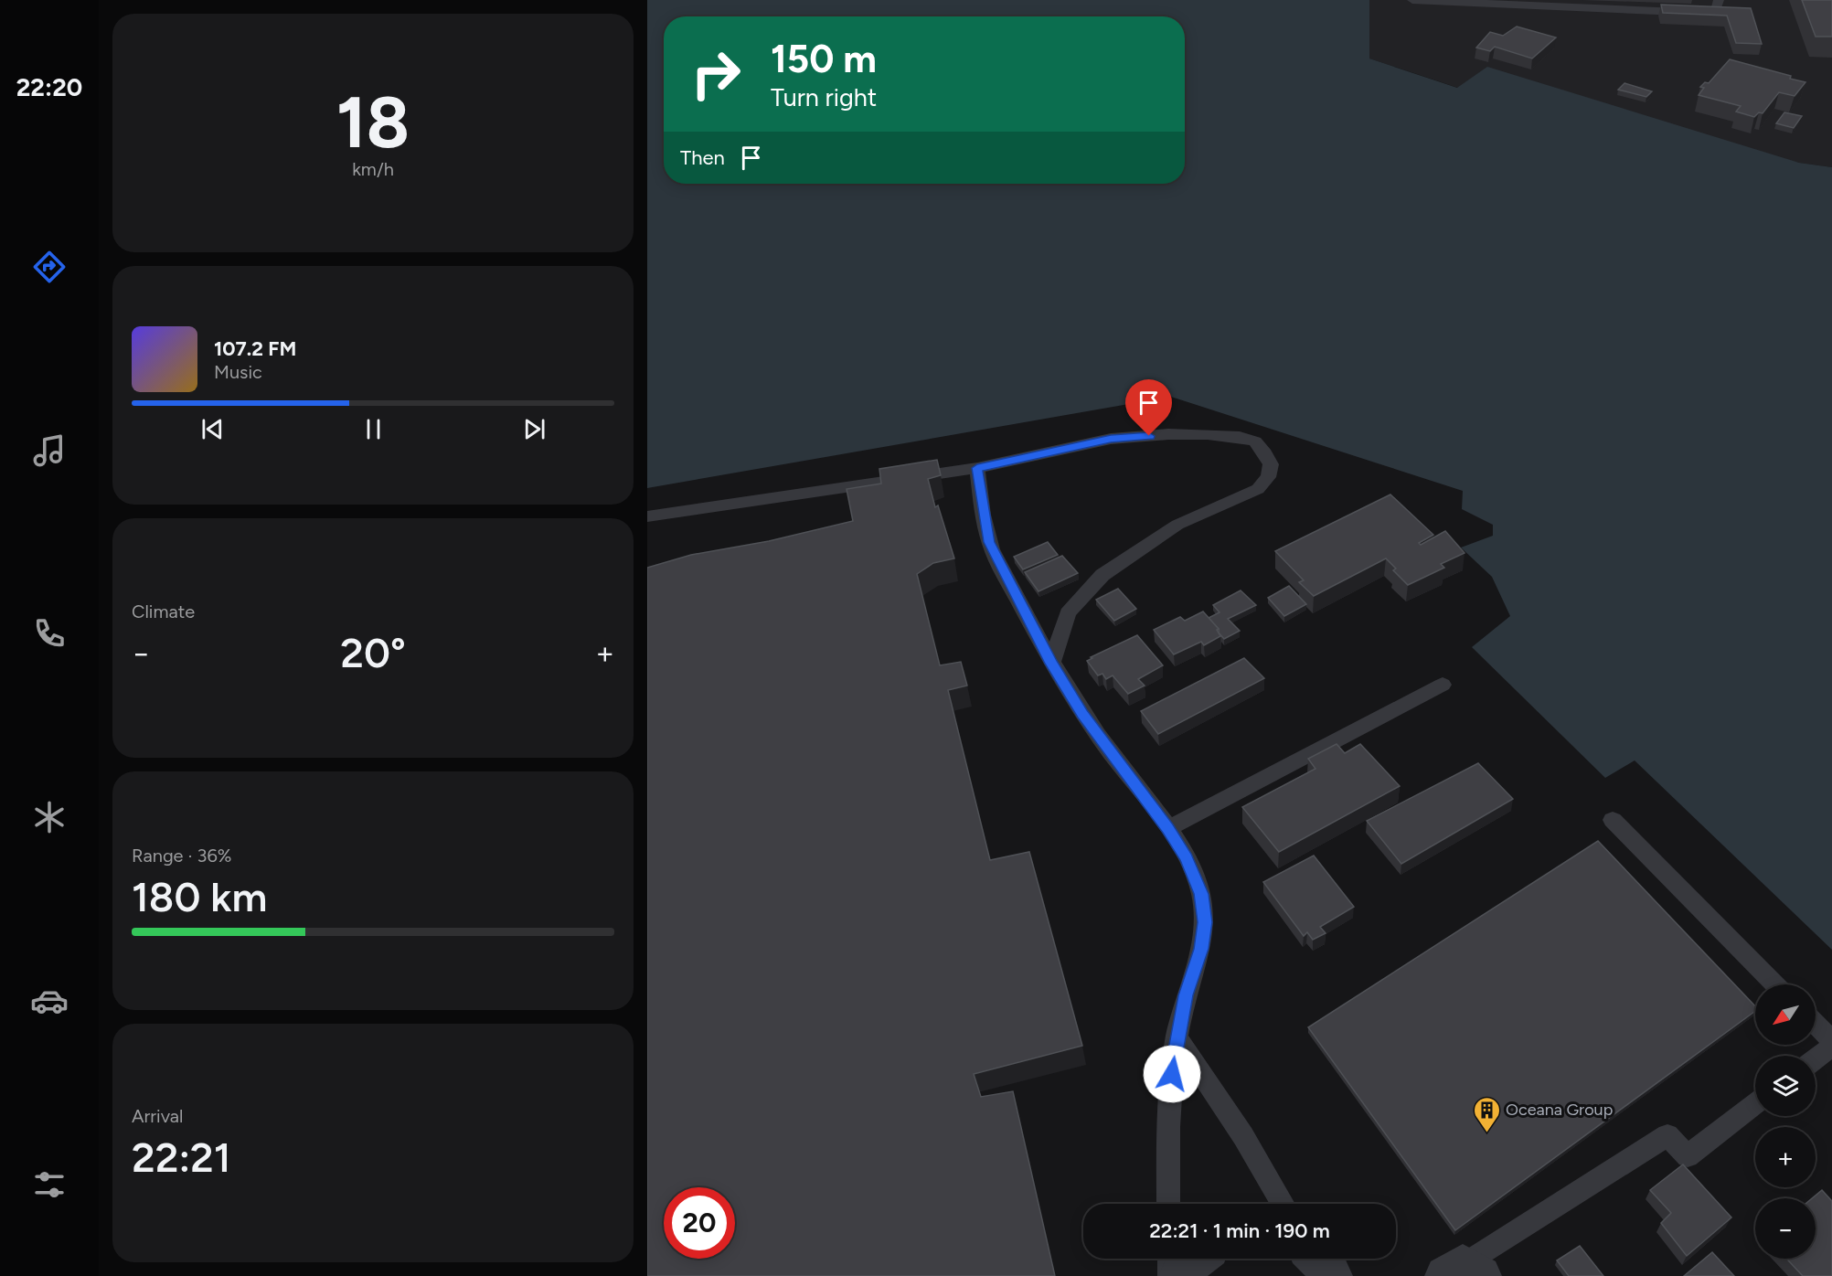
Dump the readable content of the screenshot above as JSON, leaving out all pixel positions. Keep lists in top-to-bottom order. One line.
{"places":{"building":["Oceana Group"]},"north":"bottom left","page":{"tabs":"22:20","tile":[["18","km/h"],"Climate",["Range · 36%","180 km"],["Arrival","22:21"]],"turn":["150 m","Turn right"],"then":"Then","song":["107.2 FM","Music"],"heat":["−","20°","+"],"map_buttons":["+","−"],"limit":"20","trip":"22:21 · 1 min · 190 m"}}
